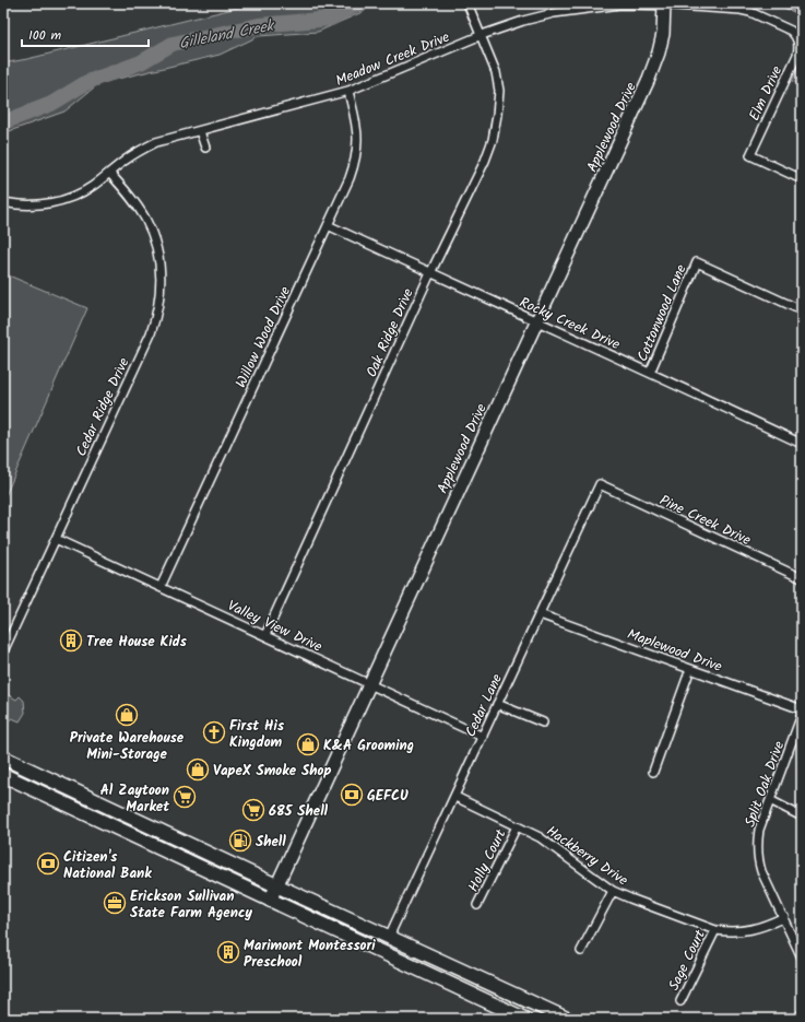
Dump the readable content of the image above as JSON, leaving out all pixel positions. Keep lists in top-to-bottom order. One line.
{"streets":{"street":["Meadow Creek Drive","Elm Drive","Applewood Drive","Cottonwood Lane","Rocky Creek Drive","Oak Ridge Drive","Willow Wood Drive","Cedar Ridge Drive","Pine Creek Drive","Valley View Drive","Maplewood Drive","Cedar Lane","Split Oak Drive","Hackberry Drive","Holly Court","Sage Court"]},"crossings":[["Meadow Creek Drive","Elm Drive"],["Meadow Creek Drive","Applewood Drive"],["Meadow Creek Drive","Oak Ridge Drive"],["Meadow Creek Drive","Willow Wood Drive"],["Meadow Creek Drive","Cedar Ridge Drive"],["Applewood Drive","Rocky Creek Drive"],["Applewood Drive","Valley View Drive"],["Cottonwood Lane","Rocky Creek Drive"],["Rocky Creek Drive","Oak Ridge Drive"],["Rocky Creek Drive","Willow Wood Drive"],["Oak Ridge Drive","Valley View Drive"],["Willow Wood Drive","Valley View Drive"],["Cedar Ridge Drive","Valley View Drive"],["Pine Creek Drive","Cedar Lane"],["Valley View Drive","Cedar Lane"],["Maplewood Drive","Cedar Lane"],["Cedar Lane","Hackberry Drive"],["Split Oak Drive","Hackberry Drive"],["Hackberry Drive","Holly Court"],["Hackberry Drive","Sage Court"]],"water":["Gilleland Creek"],"places":{"building":["Tree House Kids","Marimont Montessori Preschool"],"shop":["Private Warehouse Mini-Storage","K&A Grooming","VapeX Smoke Shop"],"church":["First His Kingdom"],"bank":["GEFCU","Citizen's National Bank"],"supermarket":["Al Zaytoon Market","685 Shell"],"fuel station":["Shell"],"office":["Erickson Sullivan State Farm Agency"]},"scale_bar":"100 m"}
